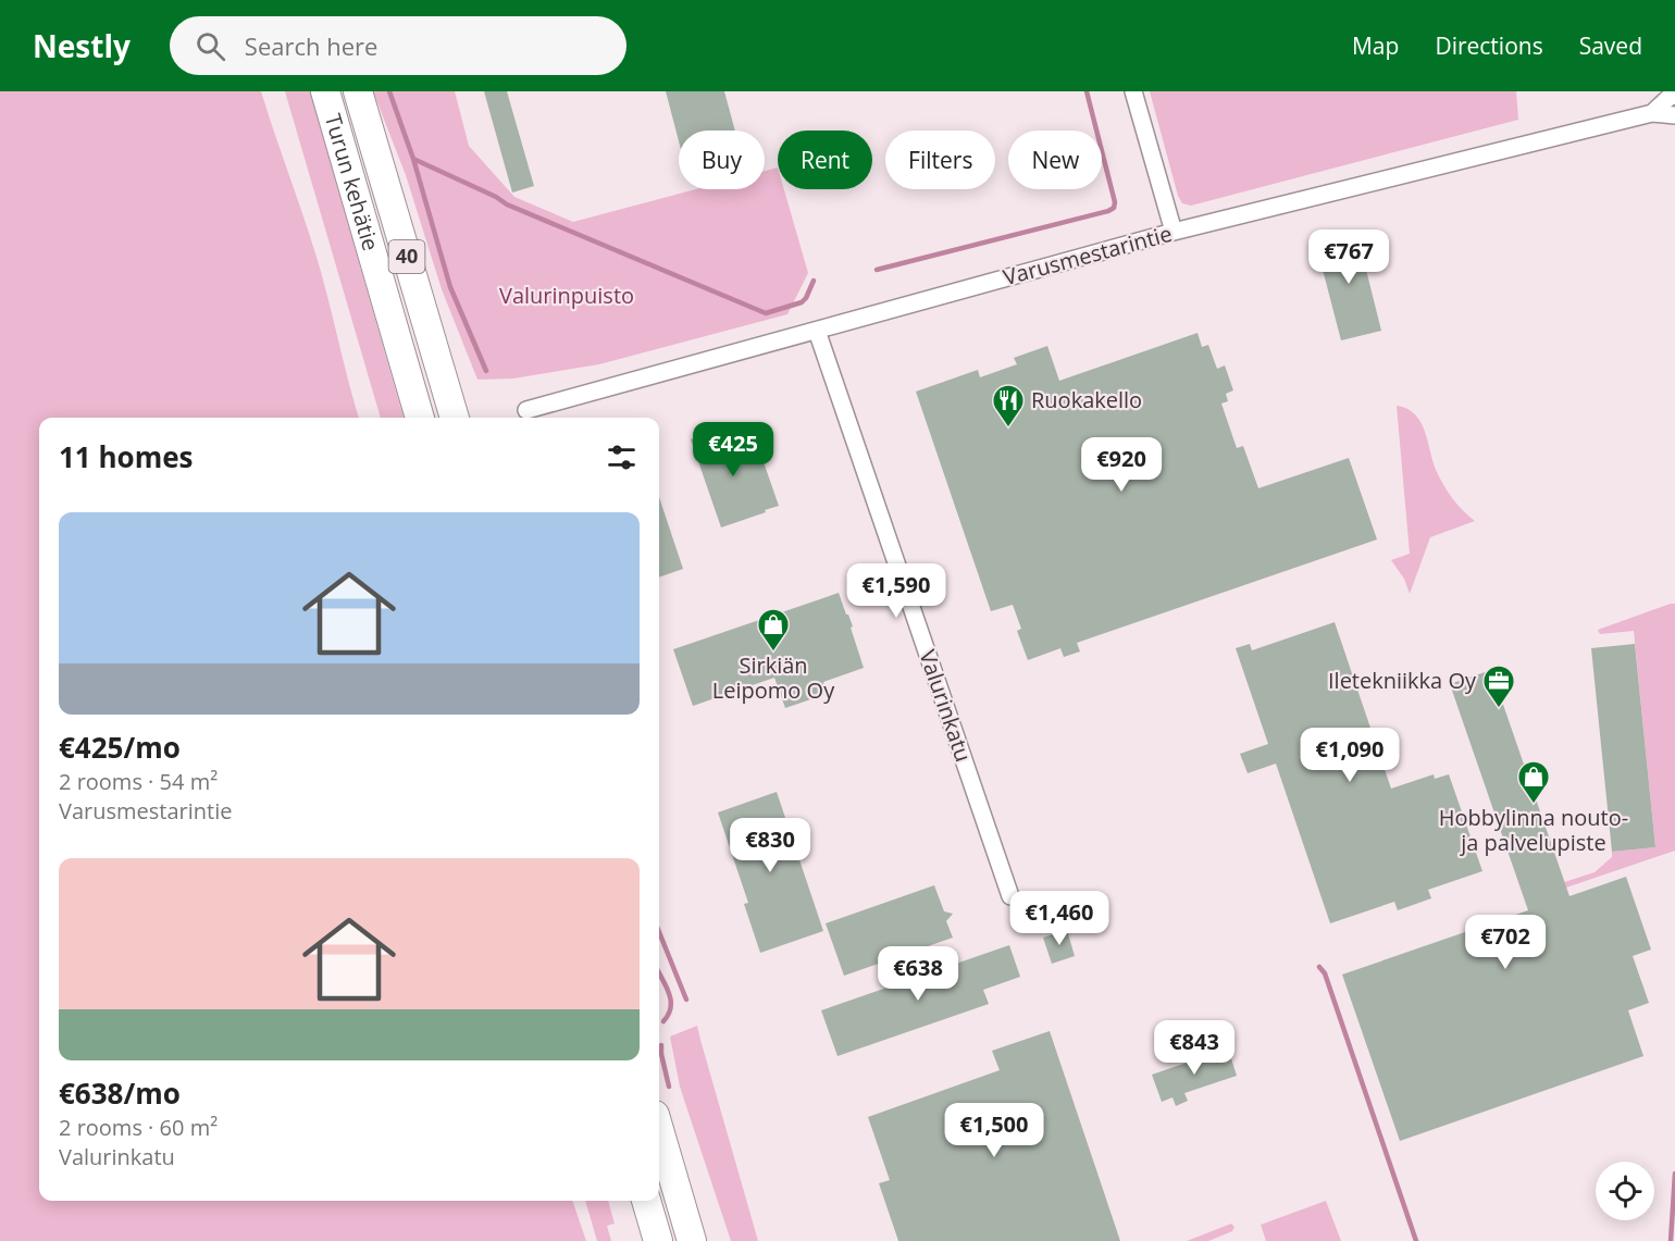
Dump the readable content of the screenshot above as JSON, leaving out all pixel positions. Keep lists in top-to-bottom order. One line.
{"streets":{"highway":["Turun kehätie","40"],"street":["Varusmestarintie","Valurinkatu"]},"crossings":[["Varusmestarintie","Valurinkatu"]],"parks":["Valurinpuisto"],"places":{"restaurant":["Ruokakello"],"shop":["Sirkiän Leipomo Oy","Hobbylinna nouto- ja palvelupiste"],"office":["Iletekniikka Oy"]},"page":{"header":"Nestly","search":"Search here","nav":["Map","Directions","Saved"],"chip":["Buy","Rent","Filters","New"],"price":["€767","€425","€920","€1,590","€1,090","€830","€1,460","€702","€638","€843","€1,500"],"heading":"11 homes","list":[{"name":"€425/mo","note":"2 rooms · 54 m² · Varusmestarintie"},{"name":"€638/mo","note":"2 rooms · 60 m² · Valurinkatu"}]}}
